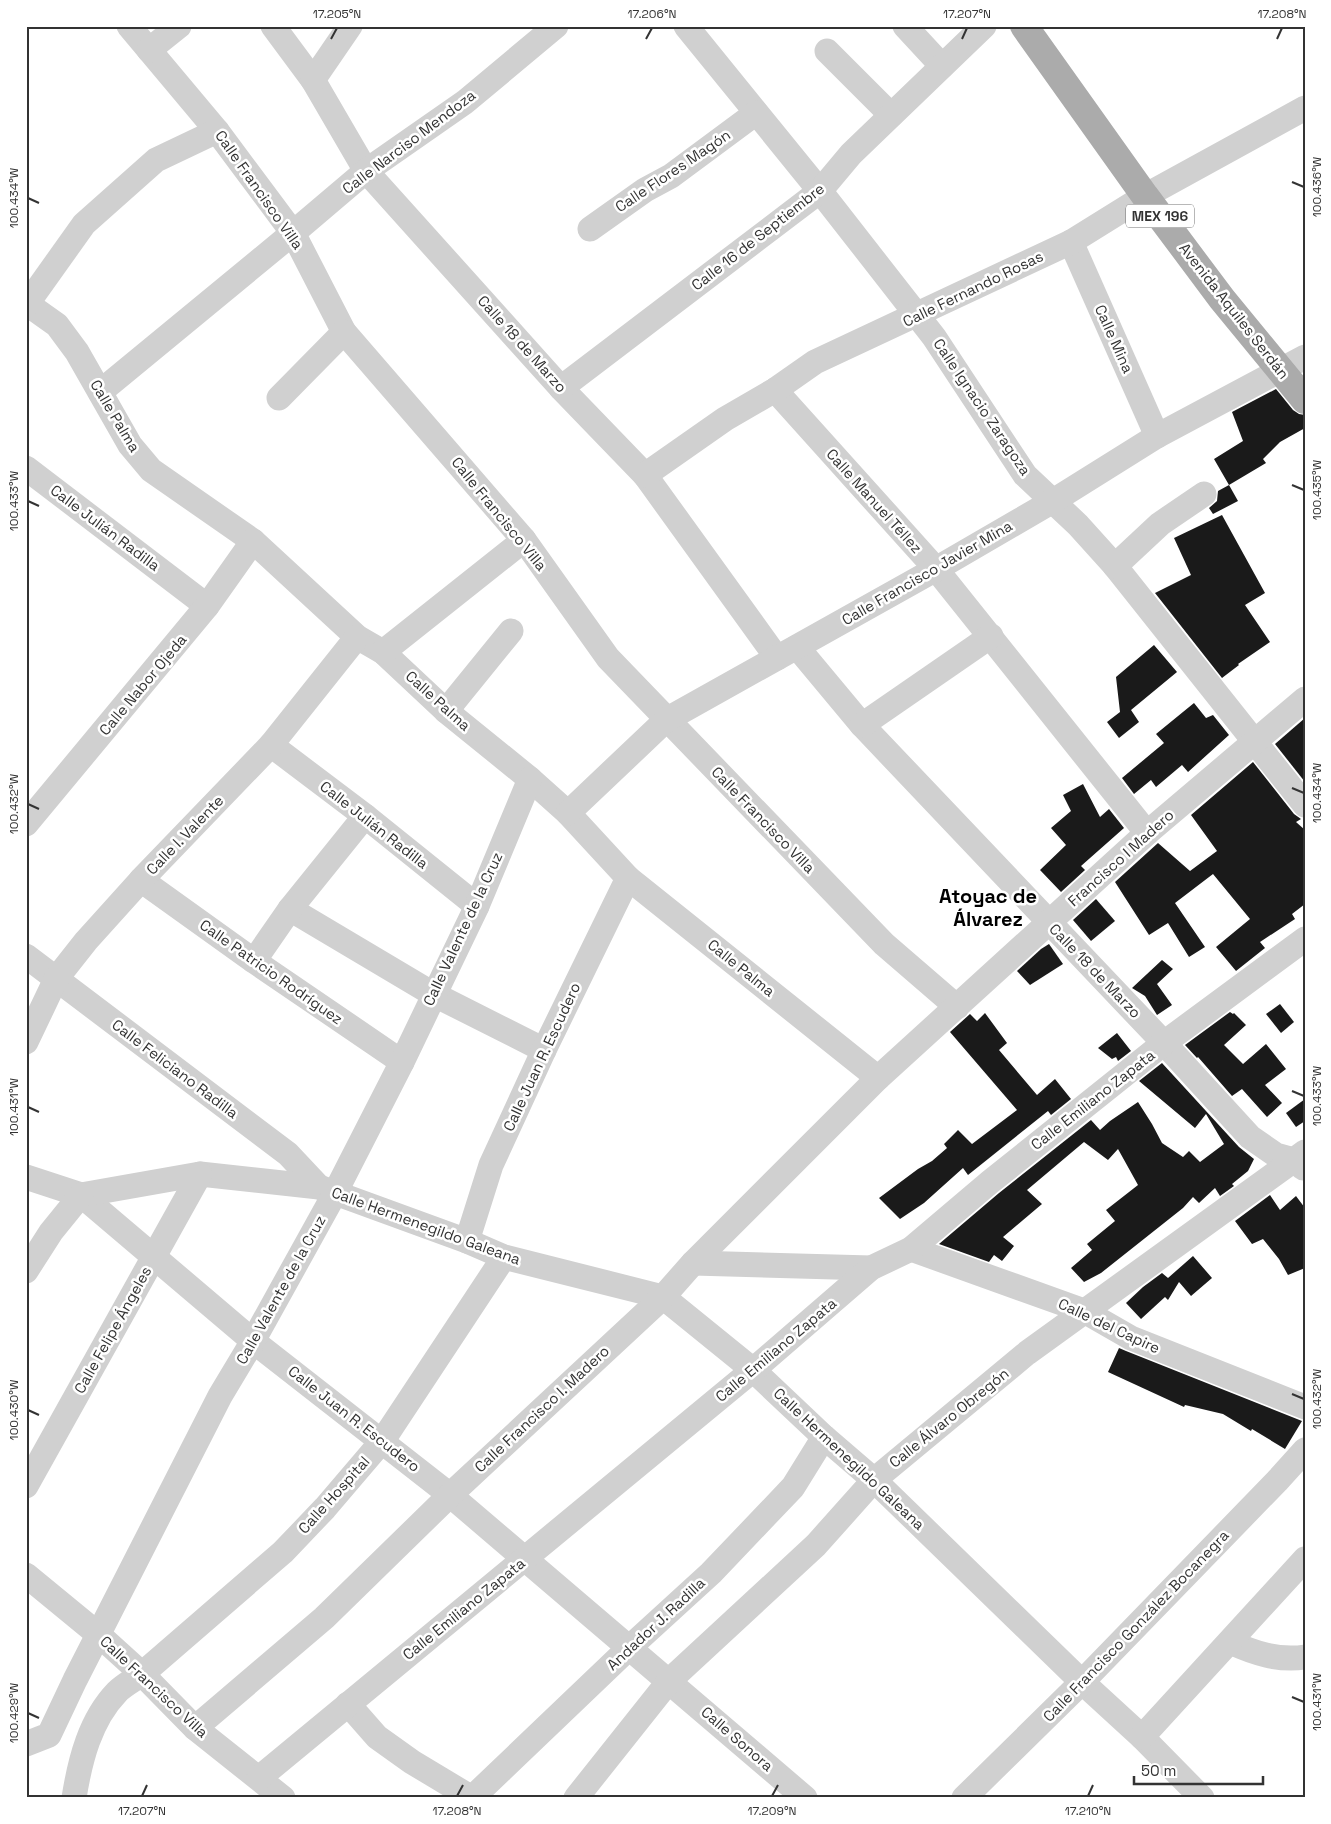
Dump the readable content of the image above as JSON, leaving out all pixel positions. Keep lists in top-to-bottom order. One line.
{"streets":{"main road":["MEX 196","Avenida Aquiles Serdán"],"street":["Calle Narciso Mendoza","Calle Flores Magón","Calle Francisco Villa","Calle 16 de Septiembre","Calle Fernando Rosas","Calle Mina","Calle 18 de Marzo","Calle Ignacio Zaragoza","Calle Palma","Calle Manuel Téllez","Calle Julián Radilla","Calle Francisco Javier Mina","Calle Nabor Ojeda","Calle I. Valente","Francisco I Madero","Calle Valente de la Cruz","Calle Patricio Rodríguez","Calle Juan R. Escudero","Calle Feliciano Radilla","Calle Emiliano Zapata","Calle Hermenegildo Galeana","Calle del Capire","Calle Felipe Ángeles","Calle Francisco I. Madero","Calle Álvaro Obregón","Calle Hospital","Andador J. Radilla","Calle Francisco González Bocanegra","Calle Sonora"]},"crossings":[["Calle Narciso Mendoza","Calle Francisco Villa"],["Calle Narciso Mendoza","Calle 18 de Marzo"],["Calle Narciso Mendoza","Calle Palma"],["Calle Flores Magón","Calle Ignacio Zaragoza"],["Calle Francisco Villa","Calle Francisco Javier Mina"],["Calle Francisco Villa","Francisco I Madero"],["Calle Francisco Villa","Calle Valente de la Cruz"],["Calle Francisco Villa","Calle Emiliano Zapata"],["Calle Francisco Villa","Calle Francisco I. Madero"],["Calle Francisco Villa","Calle Hospital"],["Calle 16 de Septiembre","Calle 18 de Marzo"],["Calle 16 de Septiembre","Calle Ignacio Zaragoza"],["Calle Fernando Rosas","Avenida Aquiles Serdán"],["Calle Fernando Rosas","Calle Mina"],["Calle Fernando Rosas","Calle 18 de Marzo"],["Calle Fernando Rosas","Calle Ignacio Zaragoza"],["Calle Fernando Rosas","Calle Manuel Téllez"],["Avenida Aquiles Serdán","Calle Francisco Javier Mina"],["Calle Mina","Calle Francisco Javier Mina"],["Calle 18 de Marzo","Calle Francisco Javier Mina"],["Calle 18 de Marzo","Francisco I Madero"],["Calle 18 de Marzo","Calle Emiliano Zapata"],["Calle 18 de Marzo","Calle Álvaro Obregón"],["Calle Ignacio Zaragoza","Calle Francisco Javier Mina"],["Calle Ignacio Zaragoza","Francisco I Madero"],["Calle Palma","Calle Francisco Javier Mina"],["Calle Palma","Calle Nabor Ojeda"],["Calle Palma","Calle I. Valente"],["Calle Palma","Francisco I Madero"],["Calle Palma","Calle Valente de la Cruz"],["Calle Palma","Calle Juan R. Escudero"],["Calle Palma","Calle Francisco I. Madero"],["Calle Manuel Téllez","Calle Francisco Javier Mina"],["Calle Manuel Téllez","Francisco I Madero"],["Calle Julián Radilla","Calle Nabor Ojeda"],["Calle Julián Radilla","Calle I. Valente"],["Calle Julián Radilla","Calle Valente de la Cruz"],["Calle I. Valente","Calle Patricio Rodríguez"],["Calle I. Valente","Calle Feliciano Radilla"],["Francisco I Madero","Calle Francisco I. Madero"],["Calle Valente de la Cruz","Calle Patricio Rodríguez"],["Calle Valente de la Cruz","Calle Juan R. Escudero"],["Calle Valente de la Cruz","Calle Feliciano Radilla"],["Calle Valente de la Cruz","Calle Hermenegildo Galeana"],["Calle Juan R. Escudero","Calle Emiliano Zapata"],["Calle Juan R. Escudero","Calle Hermenegildo Galeana"],["Calle Juan R. Escudero","Calle Felipe Ángeles"],["Calle Juan R. Escudero","Calle Francisco I. Madero"],["Calle Juan R. Escudero","Calle Álvaro Obregón"],["Calle Juan R. Escudero","Calle Hospital"],["Calle Juan R. Escudero","Andador J. Radilla"],["Calle Juan R. Escudero","Calle Sonora"],["Calle Feliciano Radilla","Calle Hermenegildo Galeana"],["Calle Emiliano Zapata","Calle Hermenegildo Galeana"],["Calle Emiliano Zapata","Calle del Capire"],["Calle Hermenegildo Galeana","Calle Felipe Ángeles"],["Calle Hermenegildo Galeana","Calle Francisco I. Madero"],["Calle Hermenegildo Galeana","Calle Álvaro Obregón"],["Calle Hermenegildo Galeana","Calle Hospital"],["Calle Hermenegildo Galeana","Andador J. Radilla"],["Calle Hermenegildo Galeana","Calle Francisco González Bocanegra"],["Calle del Capire","Calle Álvaro Obregón"],["Calle Álvaro Obregón","Calle Sonora"]],"districts":["Atoyac de Álvarez"],"scale_bar":"50 m","coordinates":["17.205°N","17.206°N","17.207°N","17.208°N","100.436°W","100.434°W","100.435°W","100.433°W","100.432°W","100.431°W","100.430°W","100.429°W","17.209°N","17.210°N"]}
